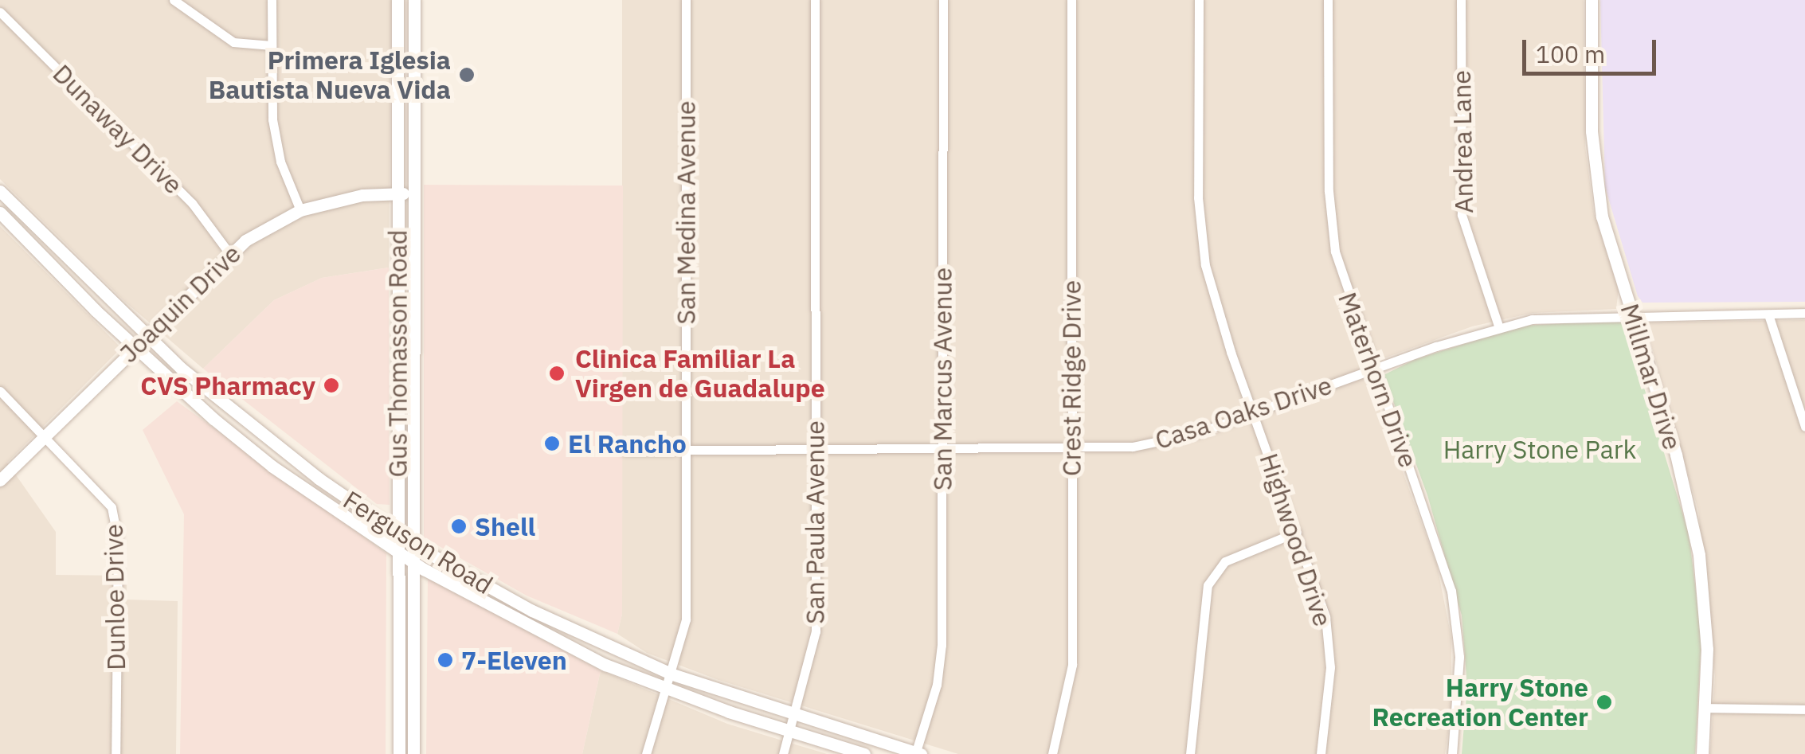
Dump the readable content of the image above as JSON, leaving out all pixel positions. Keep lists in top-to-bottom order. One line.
{"streets":{"main road":["Joaquin Drive","Gus Thomasson Road","Millmar Drive","Ferguson Road"],"street":["Dunaway Drive","Andrea Lane","San Medina Avenue","Crest Ridge Drive","San Marcus Avenue","Materhorn Drive","Casa Oaks Drive","San Paula Avenue","Highwood Drive","Dunloe Drive"]},"crossings":[["Dunaway Drive","Joaquin Drive"],["Andrea Lane","Casa Oaks Drive"],["San Medina Avenue","Casa Oaks Drive"],["San Medina Avenue","Ferguson Road"],["Joaquin Drive","Gus Thomasson Road"],["Joaquin Drive","Ferguson Road"],["Joaquin Drive","Dunloe Drive"],["Gus Thomasson Road","Ferguson Road"],["Millmar Drive","Casa Oaks Drive"],["Crest Ridge Drive","Casa Oaks Drive"],["San Marcus Avenue","Casa Oaks Drive"],["San Marcus Avenue","Ferguson Road"],["Materhorn Drive","Casa Oaks Drive"],["Casa Oaks Drive","San Paula Avenue"],["Casa Oaks Drive","Highwood Drive"],["San Paula Avenue","Ferguson Road"]],"parks":["Harry Stone Park"],"places":["Primera Iglesia Bautista Nueva Vida","Clinica Familiar La Virgen de Guadalupe","CVS Pharmacy","El Rancho","Shell","7-Eleven","Harry Stone Recreation Center"],"scale_bar":"100 m"}
